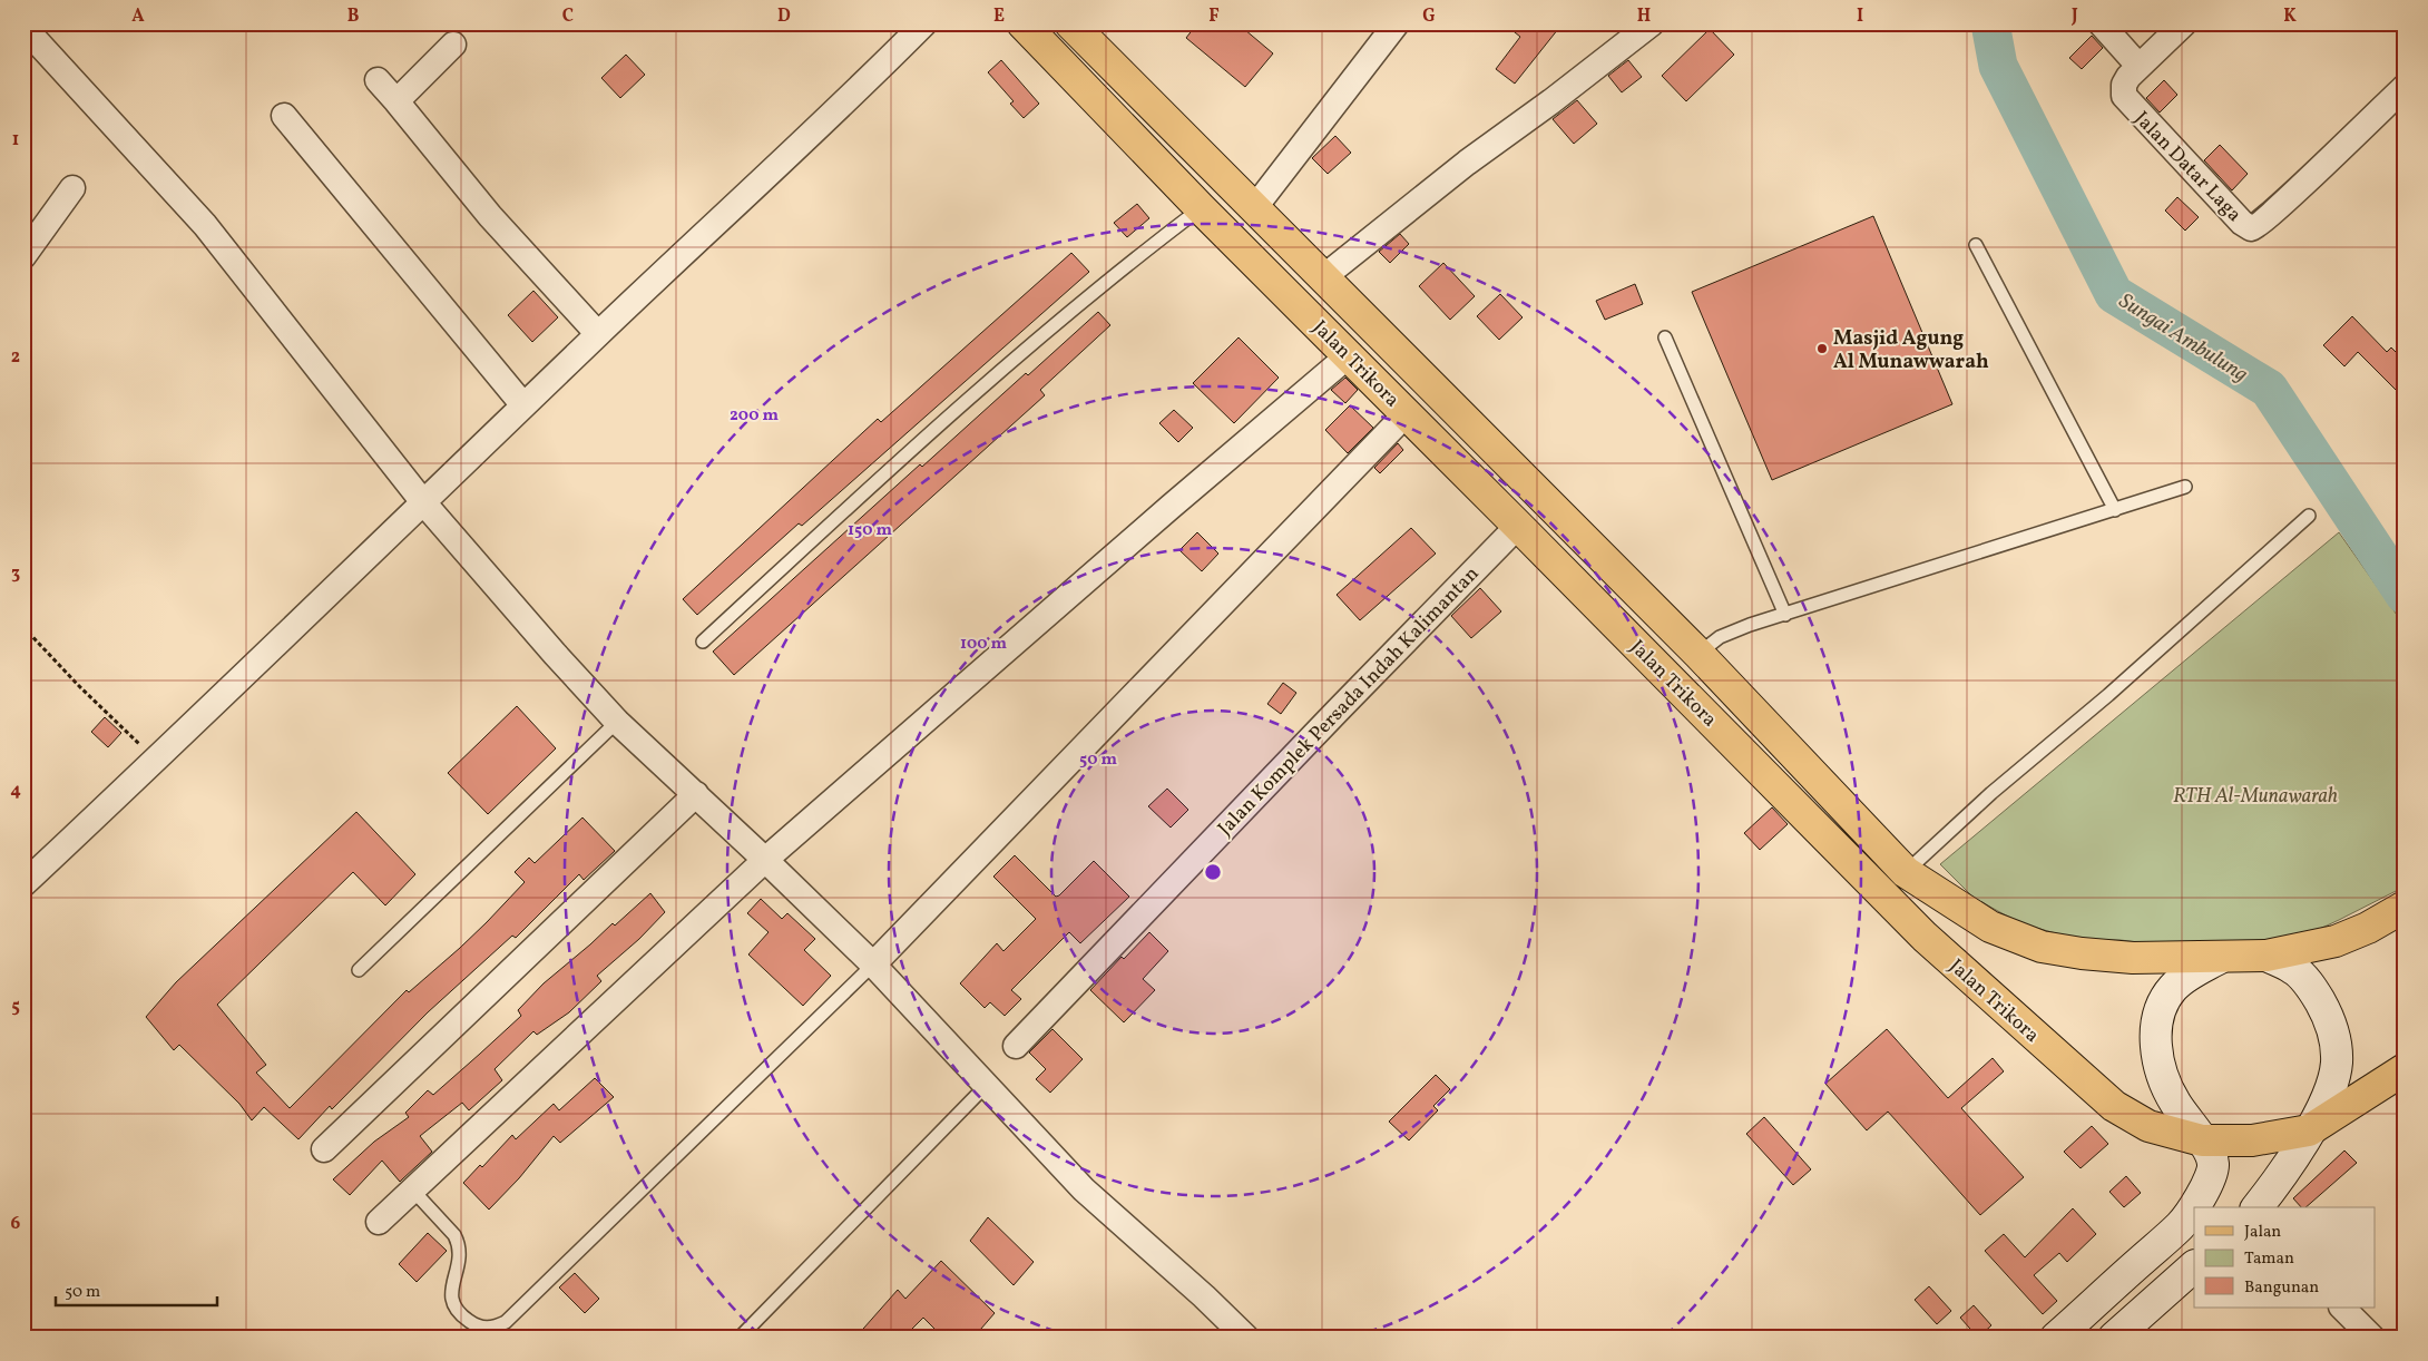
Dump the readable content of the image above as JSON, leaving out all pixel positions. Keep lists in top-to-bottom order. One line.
{"streets":{"main road":["Jalan Trikora"],"street":["Jalan Datar Laga","Jalan Komplek Persada Indah Kalimantan"]},"crossings":[["Jalan Trikora","Jalan Komplek Persada Indah Kalimantan"]],"water":["Sungai Ambulung"],"parks":["RTH Al-Munawarah"],"places":["Masjid Agung Al Munawwarah"],"legend":["Jalan","Taman","Bangunan"],"scale_bar":"50 m","grid":{"columns":["A","B","C","D","E","F","G","H","I","J","K"],"rows":["1","2","3","4","5","6"]},"rings":["200 m","150 m","100 m","50 m"]}
